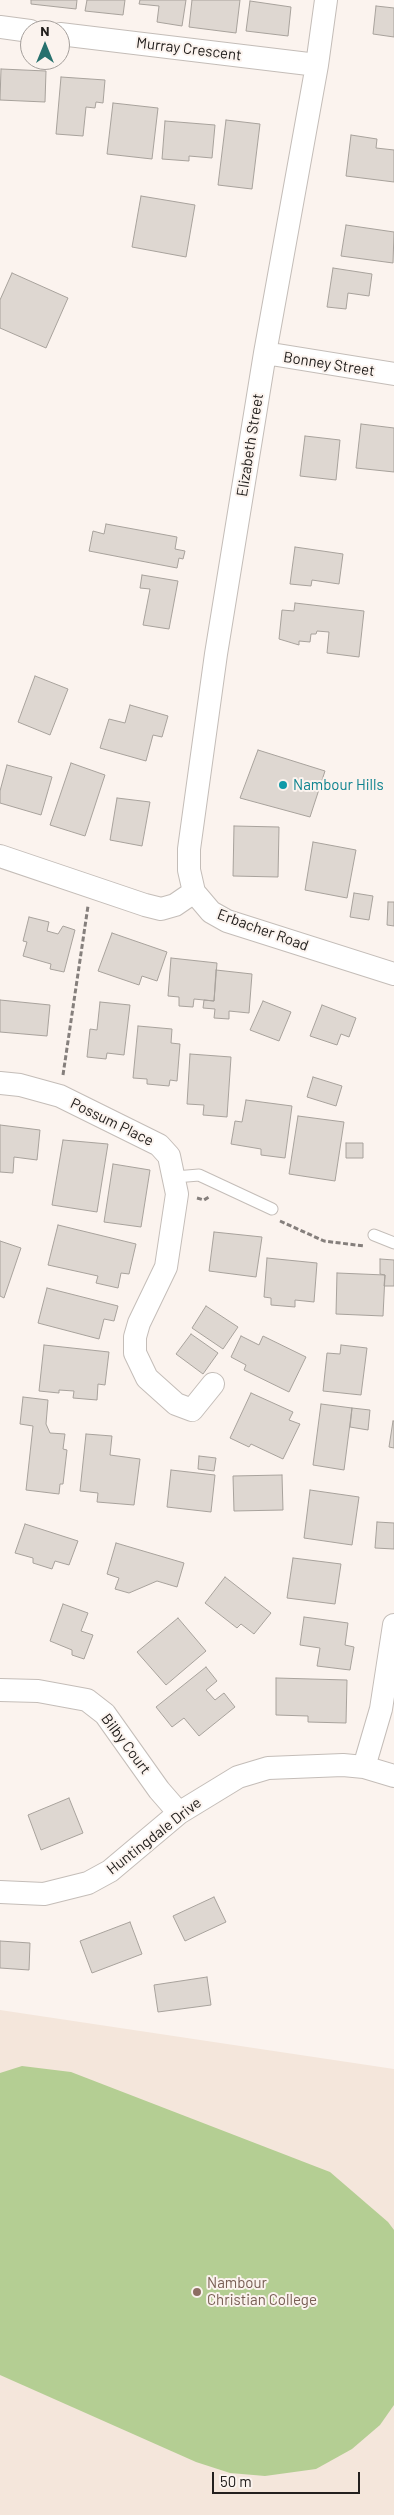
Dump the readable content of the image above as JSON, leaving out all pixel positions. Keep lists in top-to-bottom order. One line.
{"streets":{"street":["Murray Crescent","Bonney Street","Elizabeth Street","Erbacher Road","Possum Place","Bilby Court","Huntingdale Drive"]},"crossings":[["Murray Crescent","Elizabeth Street"],["Bonney Street","Elizabeth Street"],["Elizabeth Street","Erbacher Road"],["Bilby Court","Huntingdale Drive"]],"places":["Nambour Hills","Nambour Christian College"],"scale_bar":"50 m","north":"top"}
